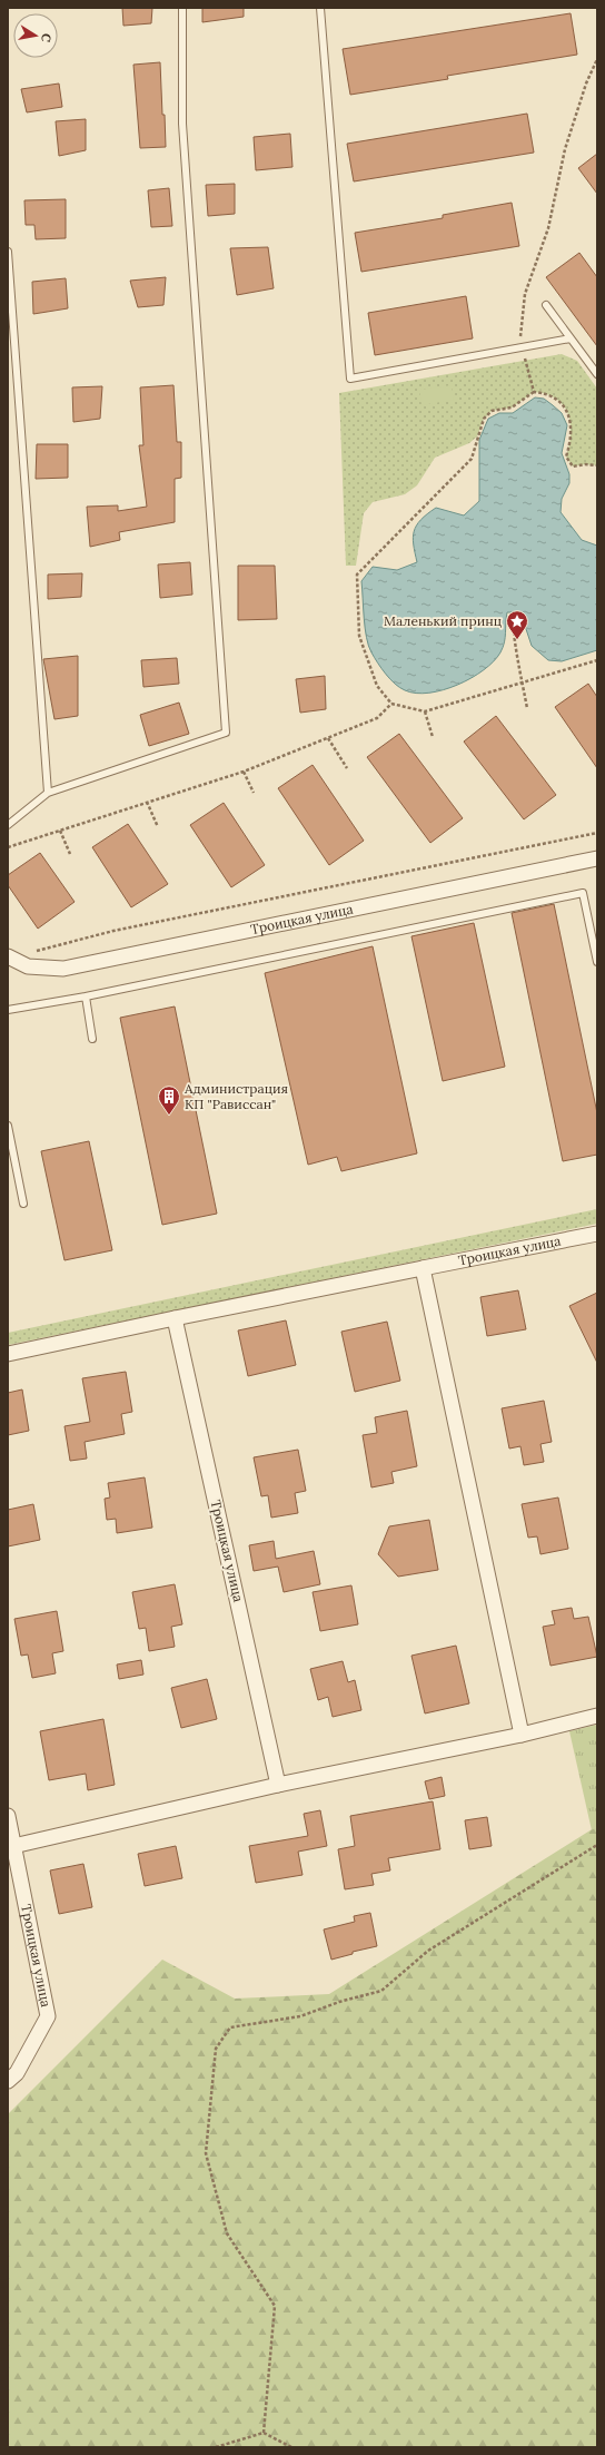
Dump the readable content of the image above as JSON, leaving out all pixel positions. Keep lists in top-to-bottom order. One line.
{"streets":{"street":["Троицкая улица"]},"places":{"place":["Маленький принц"],"building":["Администрация КП \"Рависсан\""]},"north":"right"}
